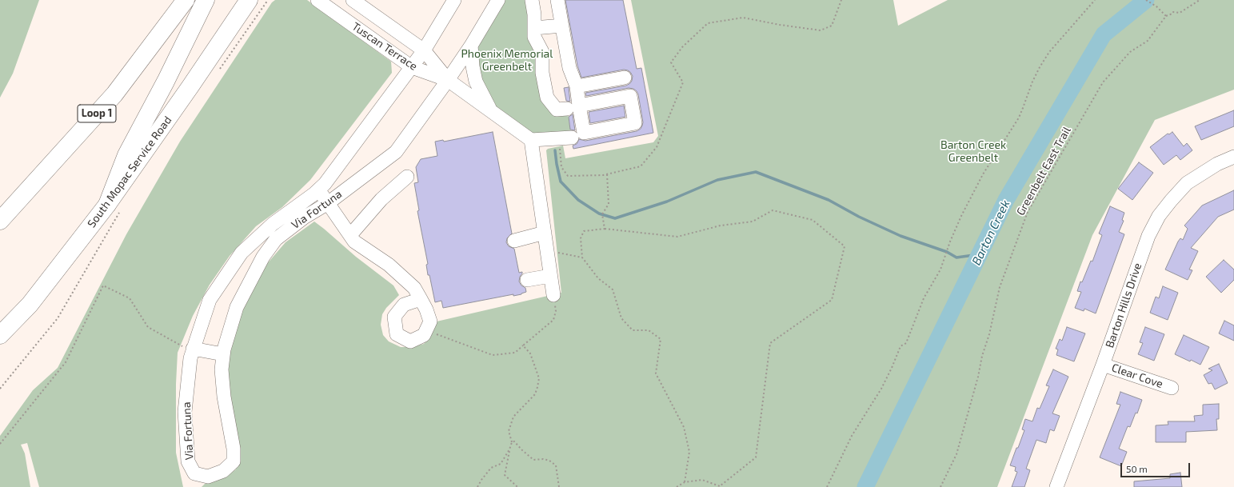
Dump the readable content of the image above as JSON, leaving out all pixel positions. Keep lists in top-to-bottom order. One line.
{"streets":{"main road":["Loop 1","South Mopac Service Road"],"street":["Tuscan Terrace","Via Fortuna","Barton Hills Drive","Clear Cove"],"path":["Greenbelt East Trail"]},"crossings":[["Tuscan Terrace","Via Fortuna"],["Barton Hills Drive","Clear Cove"]],"water":["Barton Creek"],"parks":["Phoenix Memorial Greenbelt","Barton Creek Greenbelt"],"scale_bar":"50 m"}
